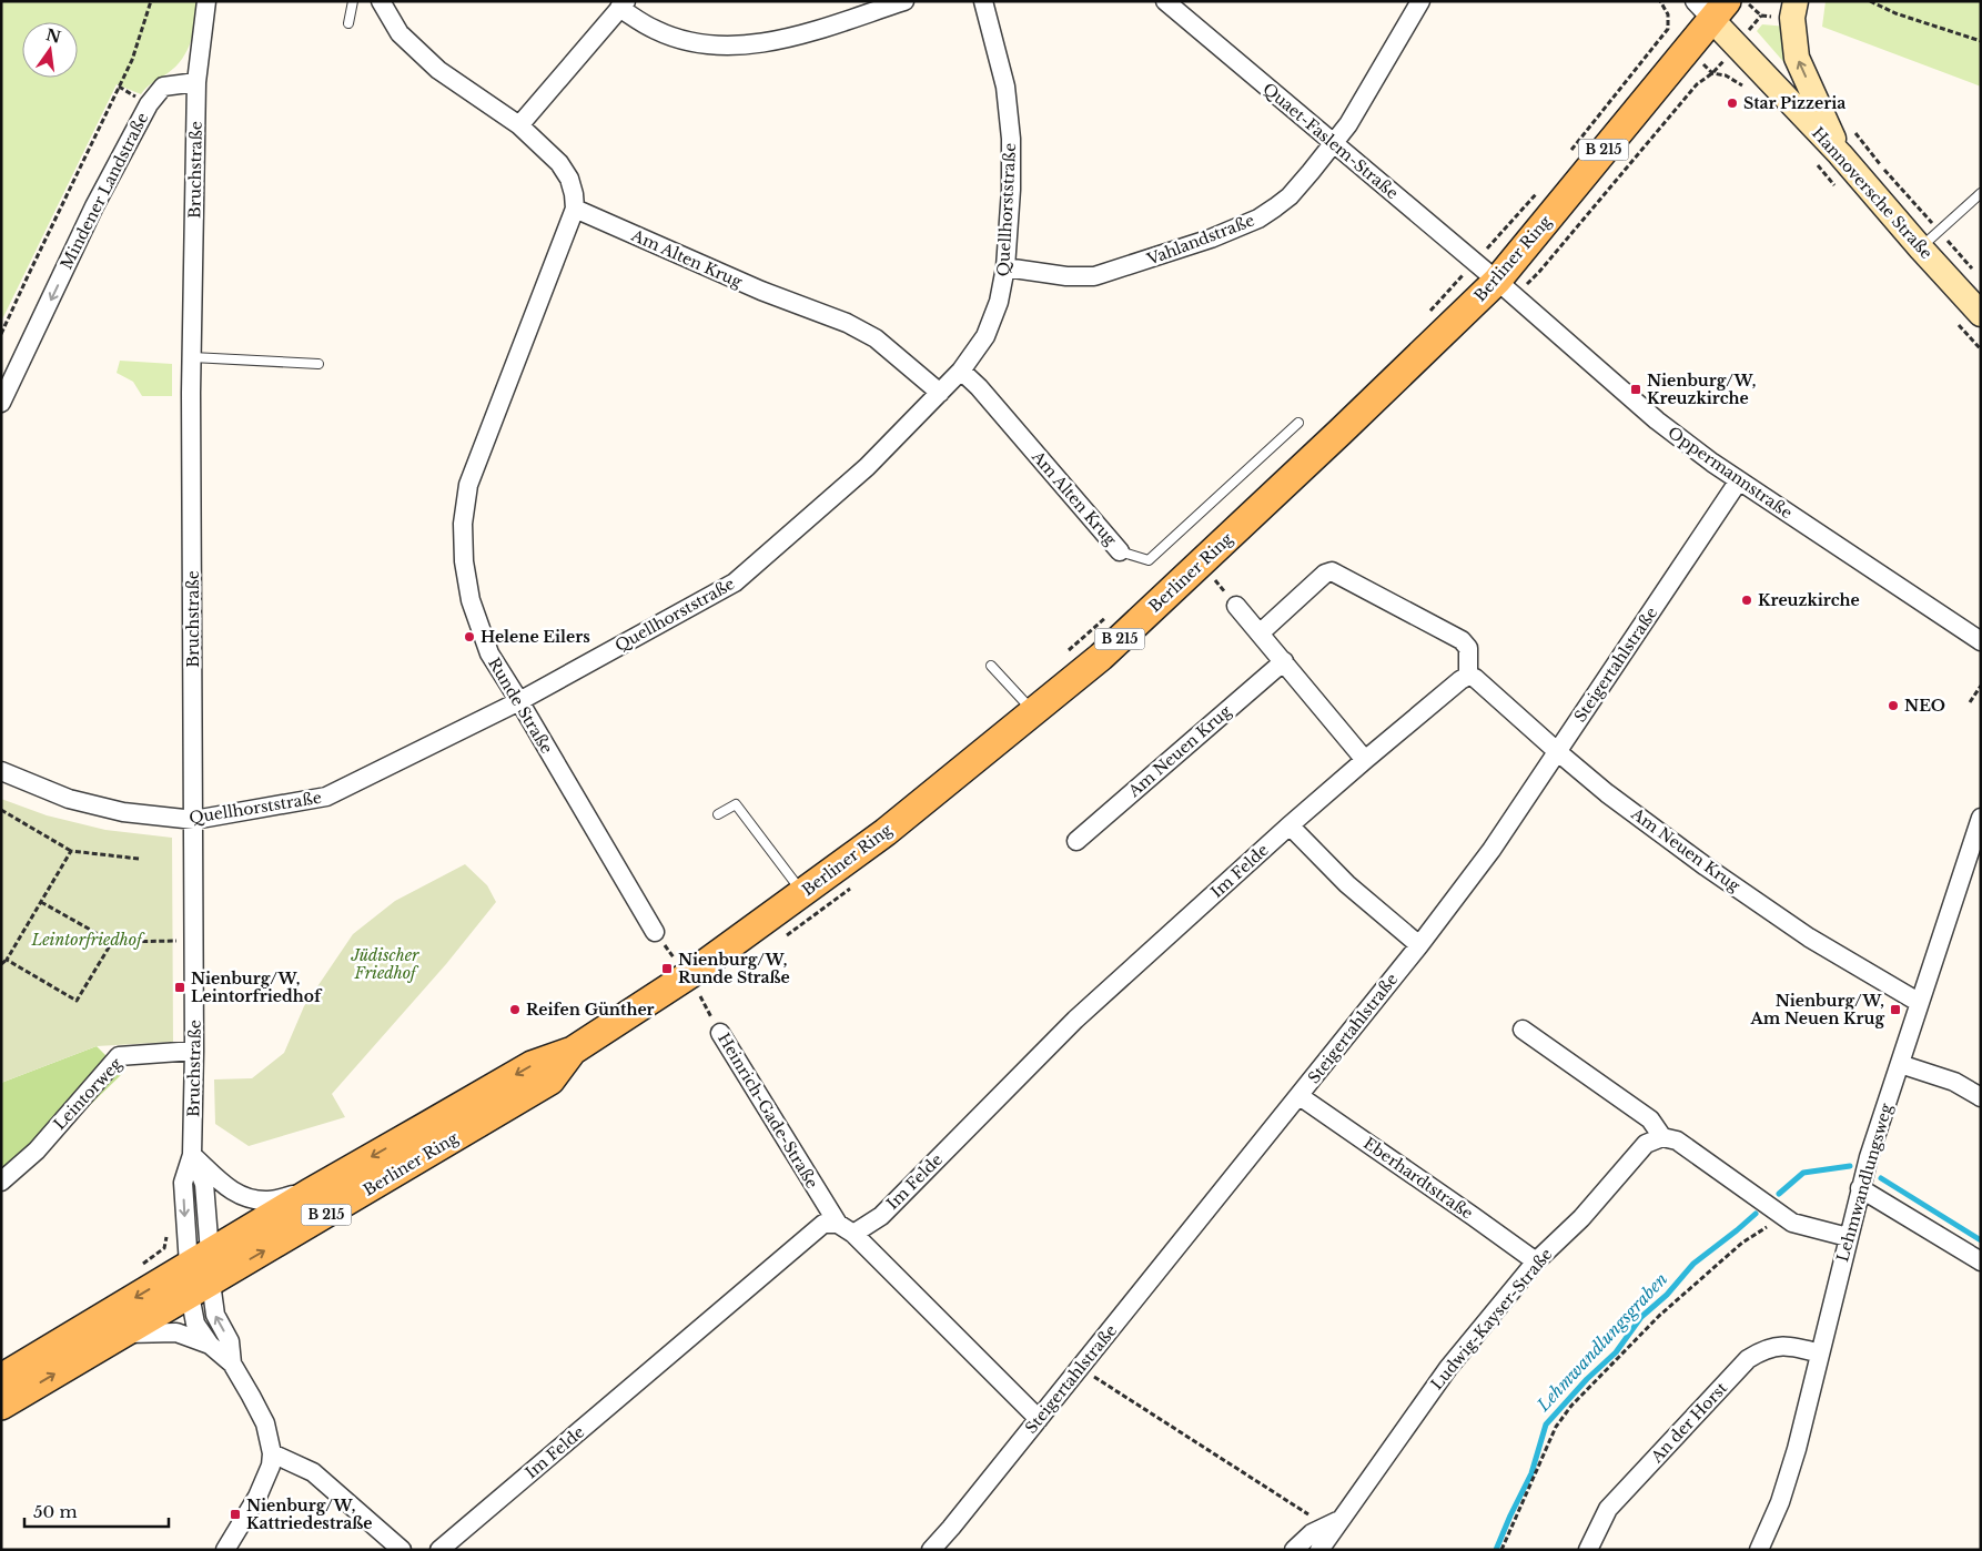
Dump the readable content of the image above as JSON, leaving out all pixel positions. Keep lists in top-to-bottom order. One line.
{"streets":{"main road":["B 215","Berliner Ring"],"street":["Quaet-Faslem-Straße","Bruchstraße","Mindener Landstraße","Hannoversche Straße","Quellhorststraße","Vahlandstraße","Am Alten Krug","Oppermannstraße","Steigertahlstraße","Runde Straße","Am Neuen Krug","Im Felde","Leintorweg","Heinrich-Gade-Straße","Eberhardtstraße","Lehmwandlungsweg","Ludwig-Kayser-Straße","An der Horst"]},"crossings":[["Quaet-Faslem-Straße","Vahlandstraße"],["Quaet-Faslem-Straße","Berliner Ring"],["Quaet-Faslem-Straße","Oppermannstraße"],["Bruchstraße","Mindener Landstraße"],["Bruchstraße","Quellhorststraße"],["Bruchstraße","Berliner Ring"],["Bruchstraße","Leintorweg"],["Hannoversche Straße","Berliner Ring"],["Quellhorststraße","Vahlandstraße"],["Quellhorststraße","Am Alten Krug"],["Quellhorststraße","Runde Straße"],["Am Alten Krug","Runde Straße"],["Berliner Ring","Oppermannstraße"],["Oppermannstraße","Steigertahlstraße"],["Steigertahlstraße","Am Neuen Krug"],["Steigertahlstraße","Eberhardtstraße"],["Am Neuen Krug","Lehmwandlungsweg"],["Im Felde","Heinrich-Gade-Straße"],["Eberhardtstraße","Ludwig-Kayser-Straße"],["Lehmwandlungsweg","An der Horst"]],"one_way":["Mindener Landstraße"],"water":["Lehmwandlungsgraben"],"parks":["Leintorfriedhof","Jüdischer Friedhof"],"places":{"other":["Star Pizzeria","Kreuzkirche","Helene Eilers","NEO","Reifen Günther"],"transit":["Nienburg/W, Kreuzkirche","Nienburg/W, Runde Straße","Nienburg/W, Leintorfriedhof","Nienburg/W, Am Neuen Krug","Nienburg/W, Kattriedestraße"]},"scale_bar":"50 m","north":"top"}
